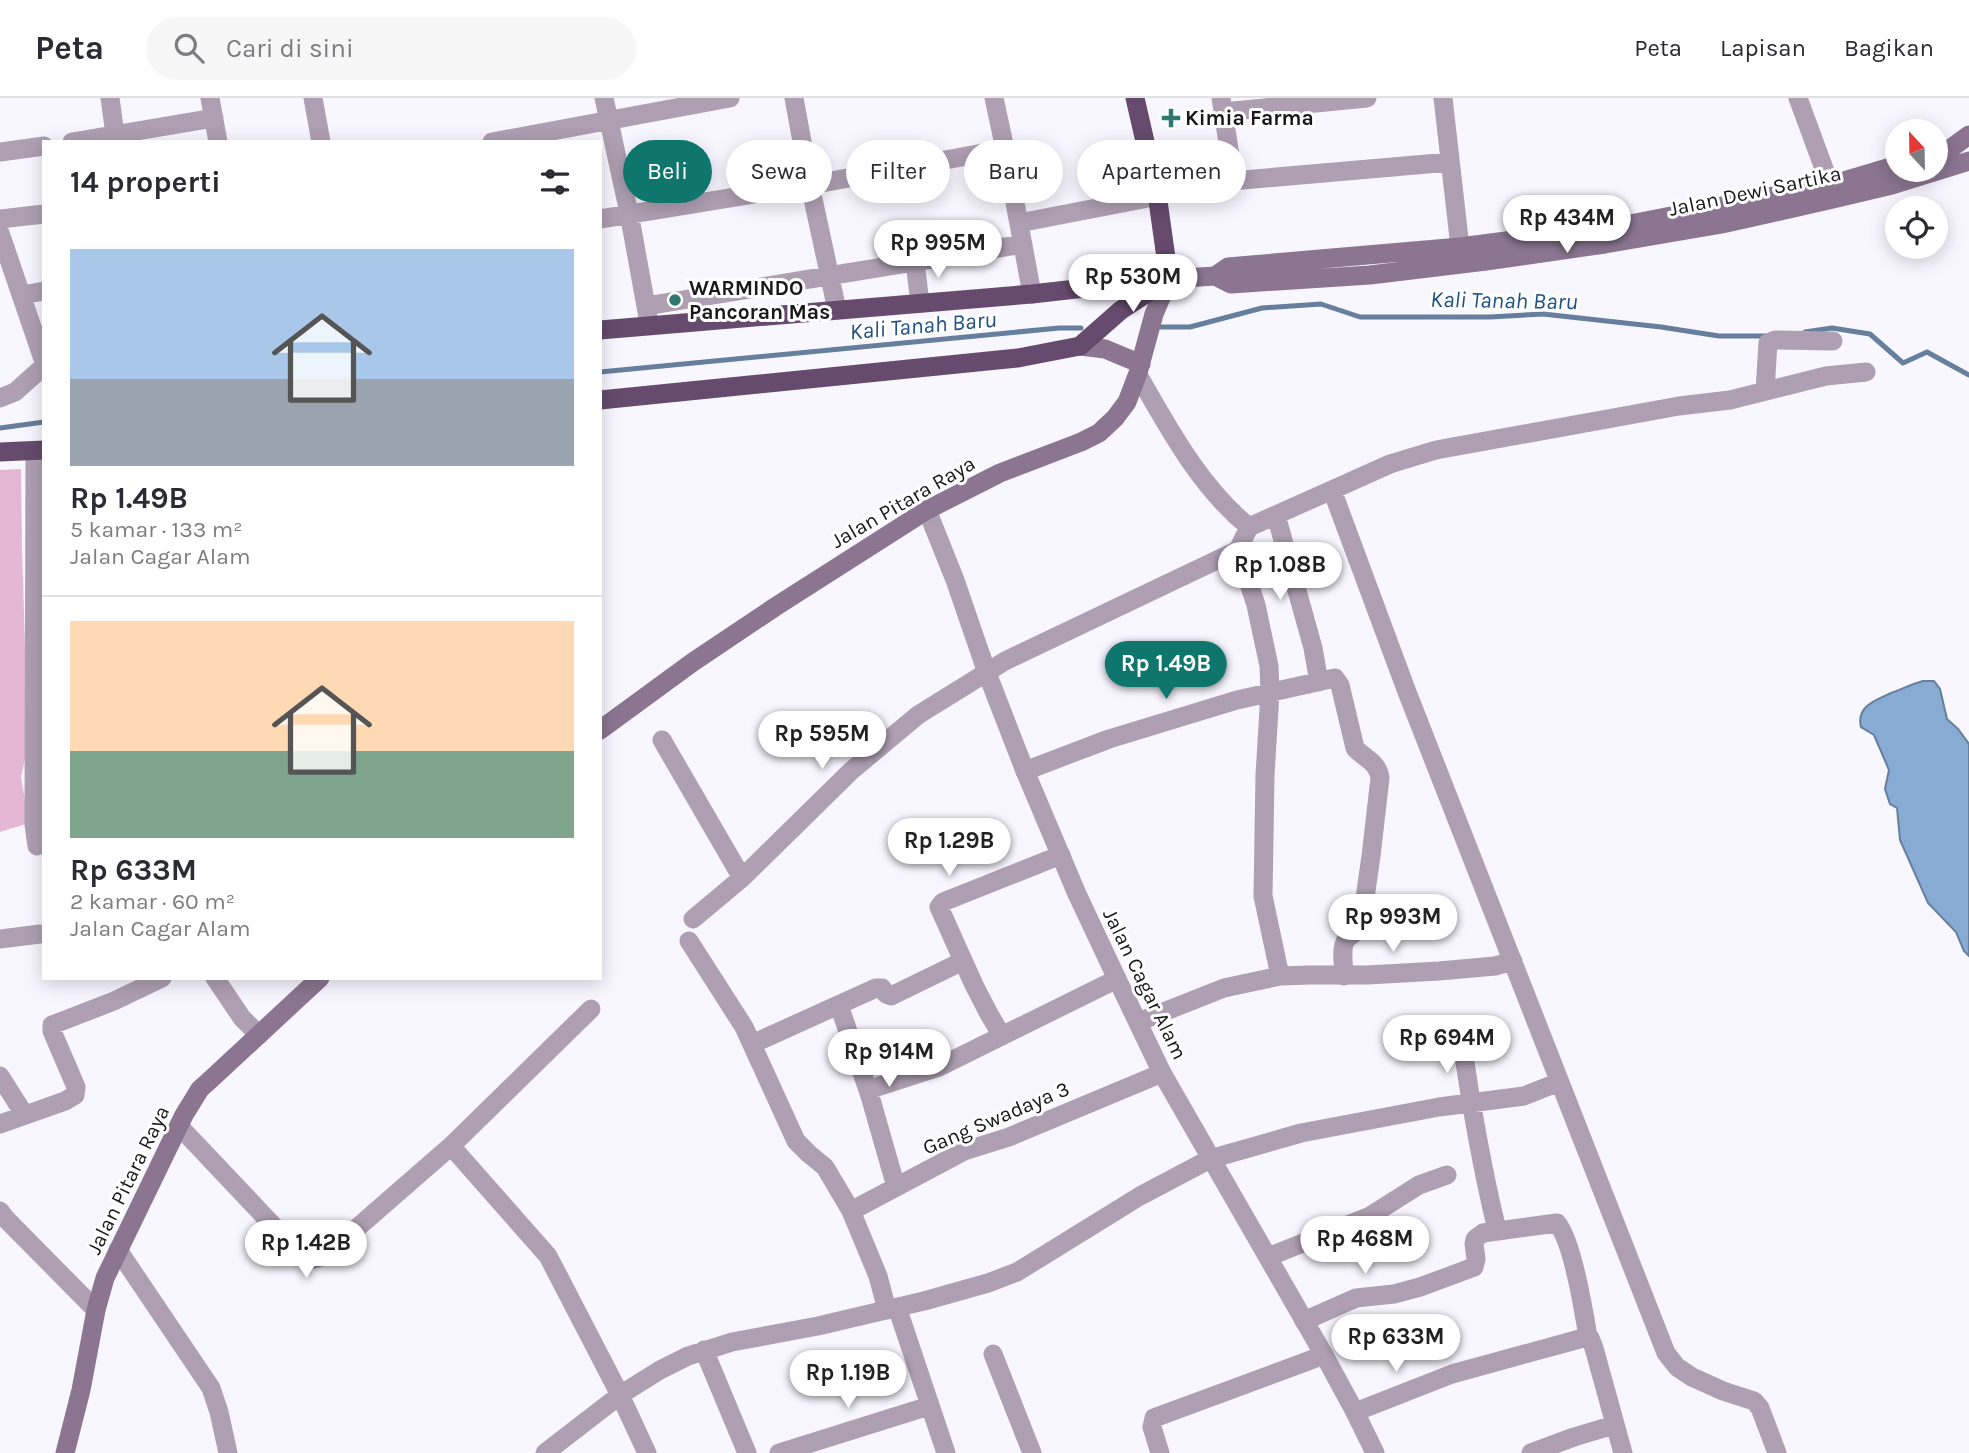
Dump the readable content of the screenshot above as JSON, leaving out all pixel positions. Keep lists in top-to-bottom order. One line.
{"streets":{"main road":["Jalan Dewi Sartika","Jalan Pitara Raya"],"street":["Jalan Cagar Alam","Gang Swadaya 3"]},"crossings":[["Jalan Dewi Sartika","Jalan Pitara Raya"],["Jalan Pitara Raya","Jalan Cagar Alam"],["Jalan Cagar Alam","Gang Swadaya 3"]],"water":["Kali Tanah Baru"],"places":{"health":["Kimia Farma"],"other":["WARMINDO Pancoran Mas"]},"north":"top","page":{"header":"Peta","search":"Cari di sini","nav":["Peta","Lapisan","Bagikan"],"chip":["Beli","Sewa","Filter","Baru","Apartemen"],"heading":"14 properti","price":["Rp 434M","Rp 995M","Rp 530M","Rp 1.08B","Rp 1.49B","Rp 595M","Rp 1.29B","Rp 993M","Rp 694M","Rp 914M","Rp 468M","Rp 1.42B","Rp 633M","Rp 1.19B"],"list":[{"name":"Rp 1.49B","note":"5 kamar · 133 m² · Jalan Cagar Alam"},{"name":"Rp 633M","note":"2 kamar · 60 m² · Jalan Cagar Alam"}]}}
